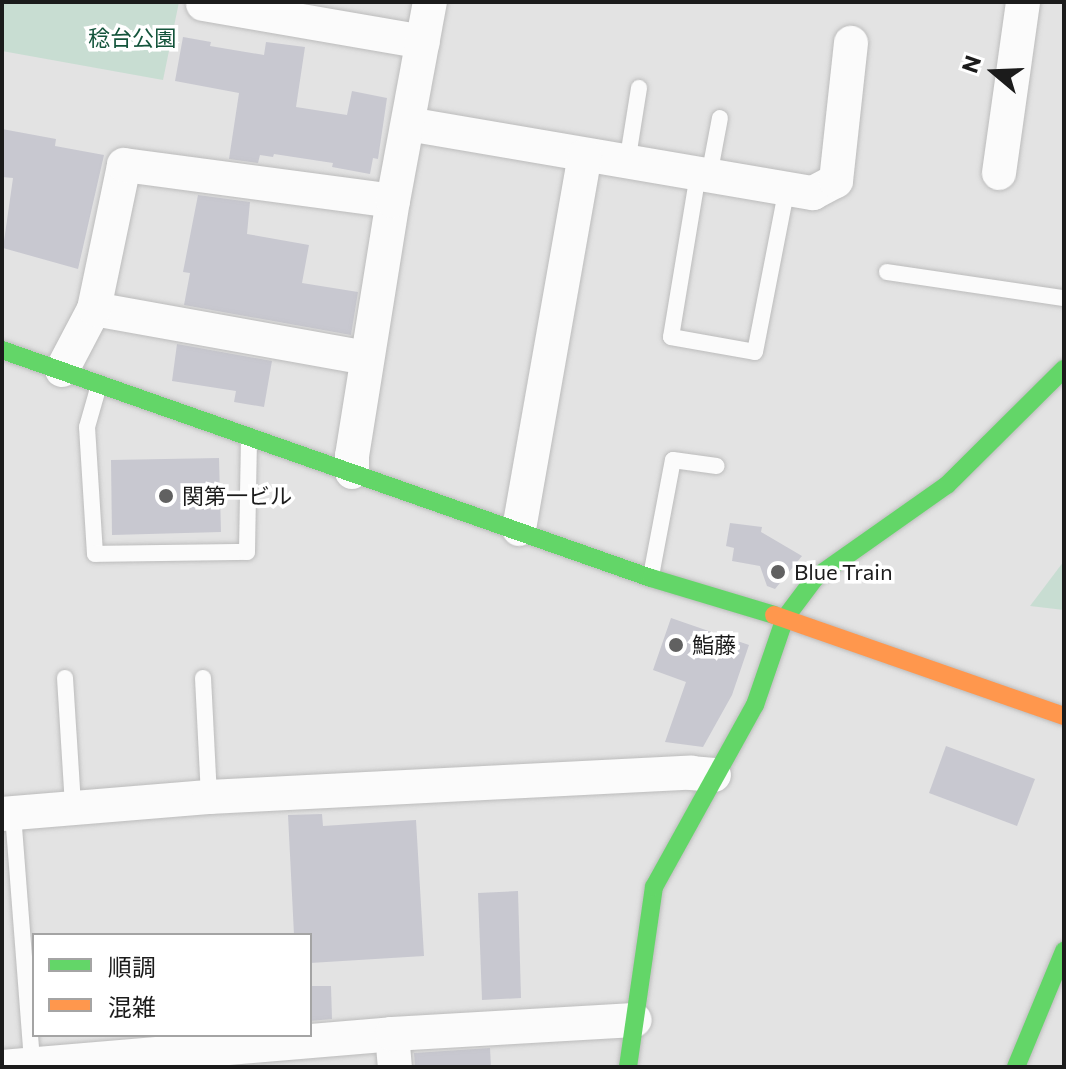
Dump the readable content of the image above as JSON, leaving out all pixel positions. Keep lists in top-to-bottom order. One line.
{"parks":["稔台公園"],"places":["関第一ビル","Blue Train","鮨藤"],"legend":["順調","混雑"],"north":"left"}
